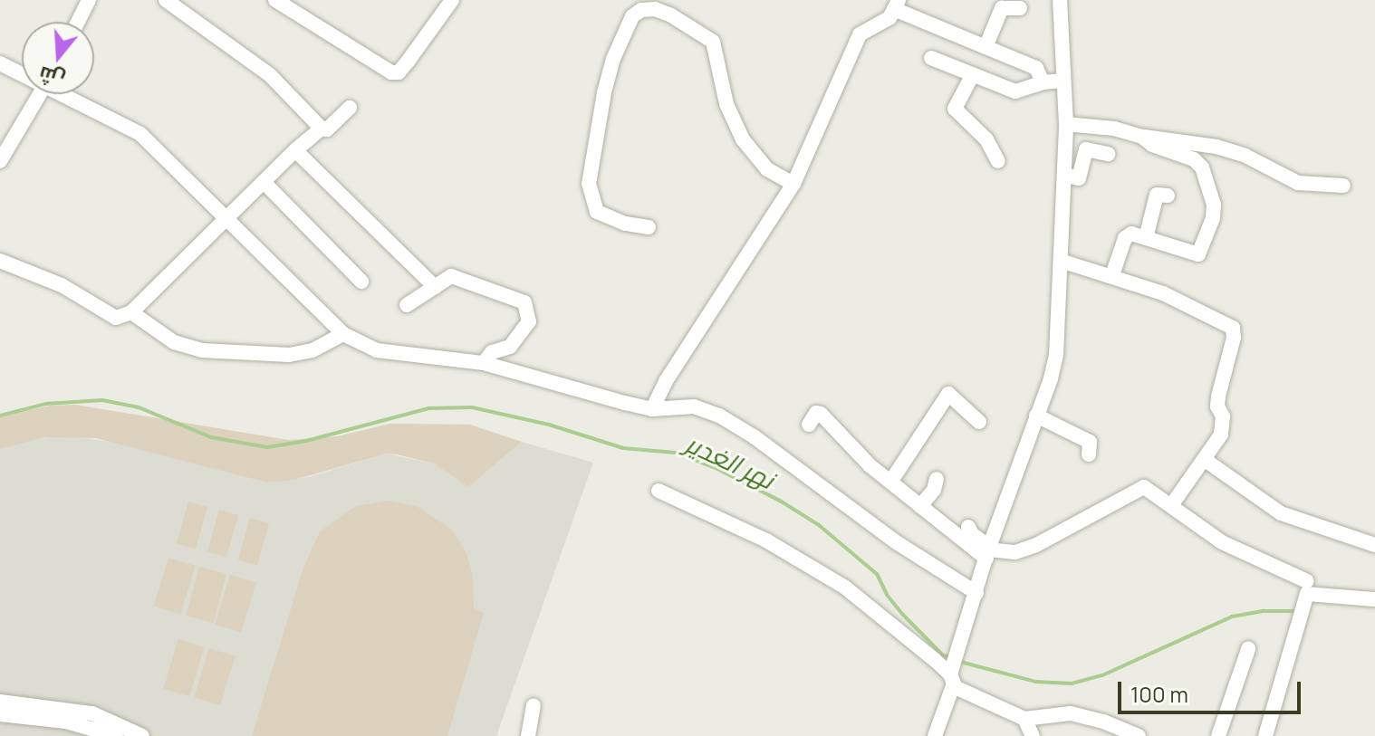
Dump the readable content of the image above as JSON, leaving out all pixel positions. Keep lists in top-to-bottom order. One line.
{"water":["نهر الغدير"],"scale_bar":"100 m","north":"bottom"}
